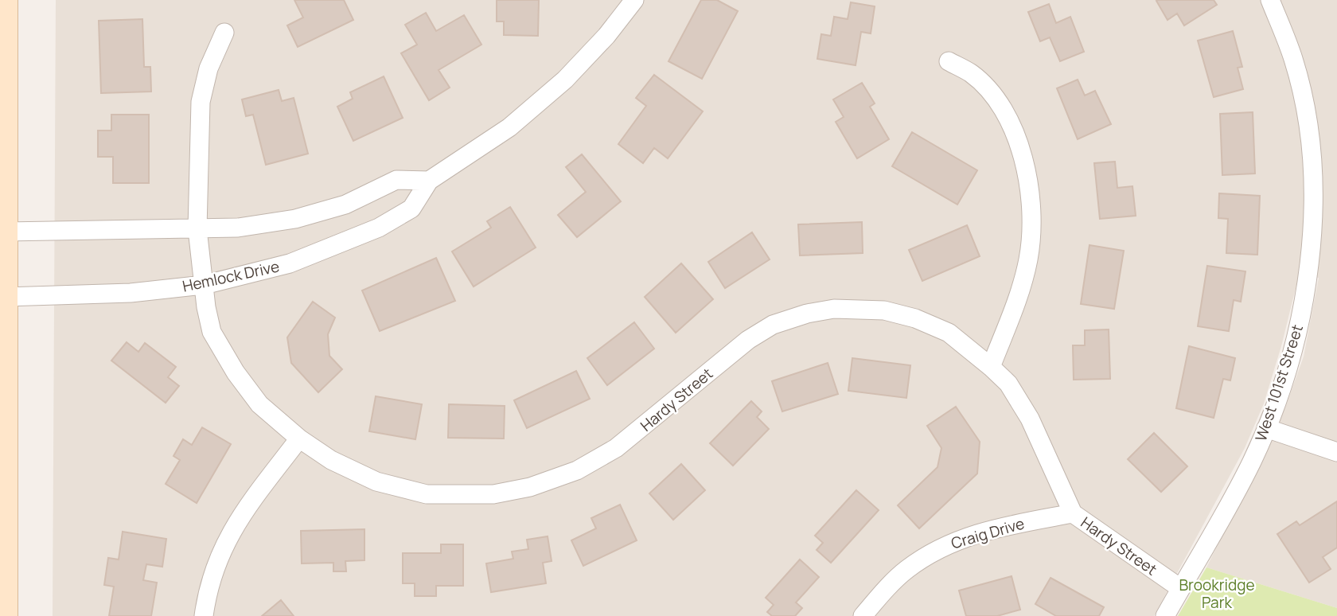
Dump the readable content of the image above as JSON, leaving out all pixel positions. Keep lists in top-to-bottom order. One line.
{"streets":{"street":["Hemlock Drive","West 101st Street","Hardy Street","Craig Drive"]},"crossings":[["Hemlock Drive","Hardy Street"],["West 101st Street","Hardy Street"],["Hardy Street","Craig Drive"]],"parks":["Brookridge Park"]}
